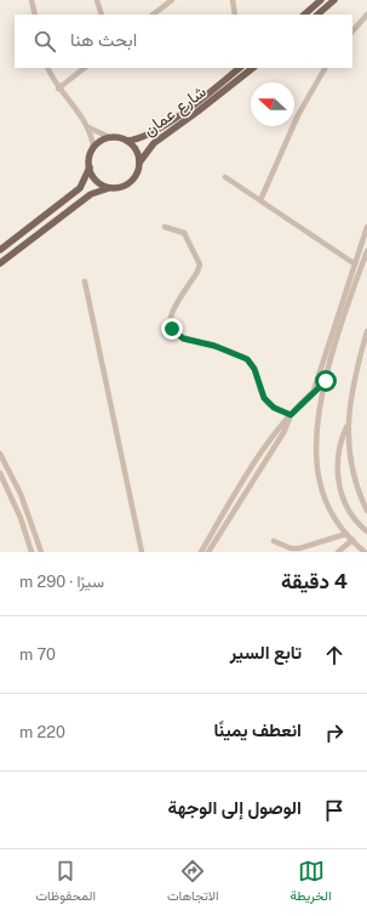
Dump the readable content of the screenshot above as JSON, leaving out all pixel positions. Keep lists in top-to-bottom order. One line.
{"streets":{"main road":["شارع عمان"]},"north":"left","page":{"search":"ابحث هنا","heading":["4 دقيقة","سيرًا · 290 m"],"list":[["تابع السير","70 m"],["انعطف يمينًا","220 m"],"الوصول إلى الوجهة"],"nav":["الخريطة","الاتجاهات","المحفوظات"]}}
